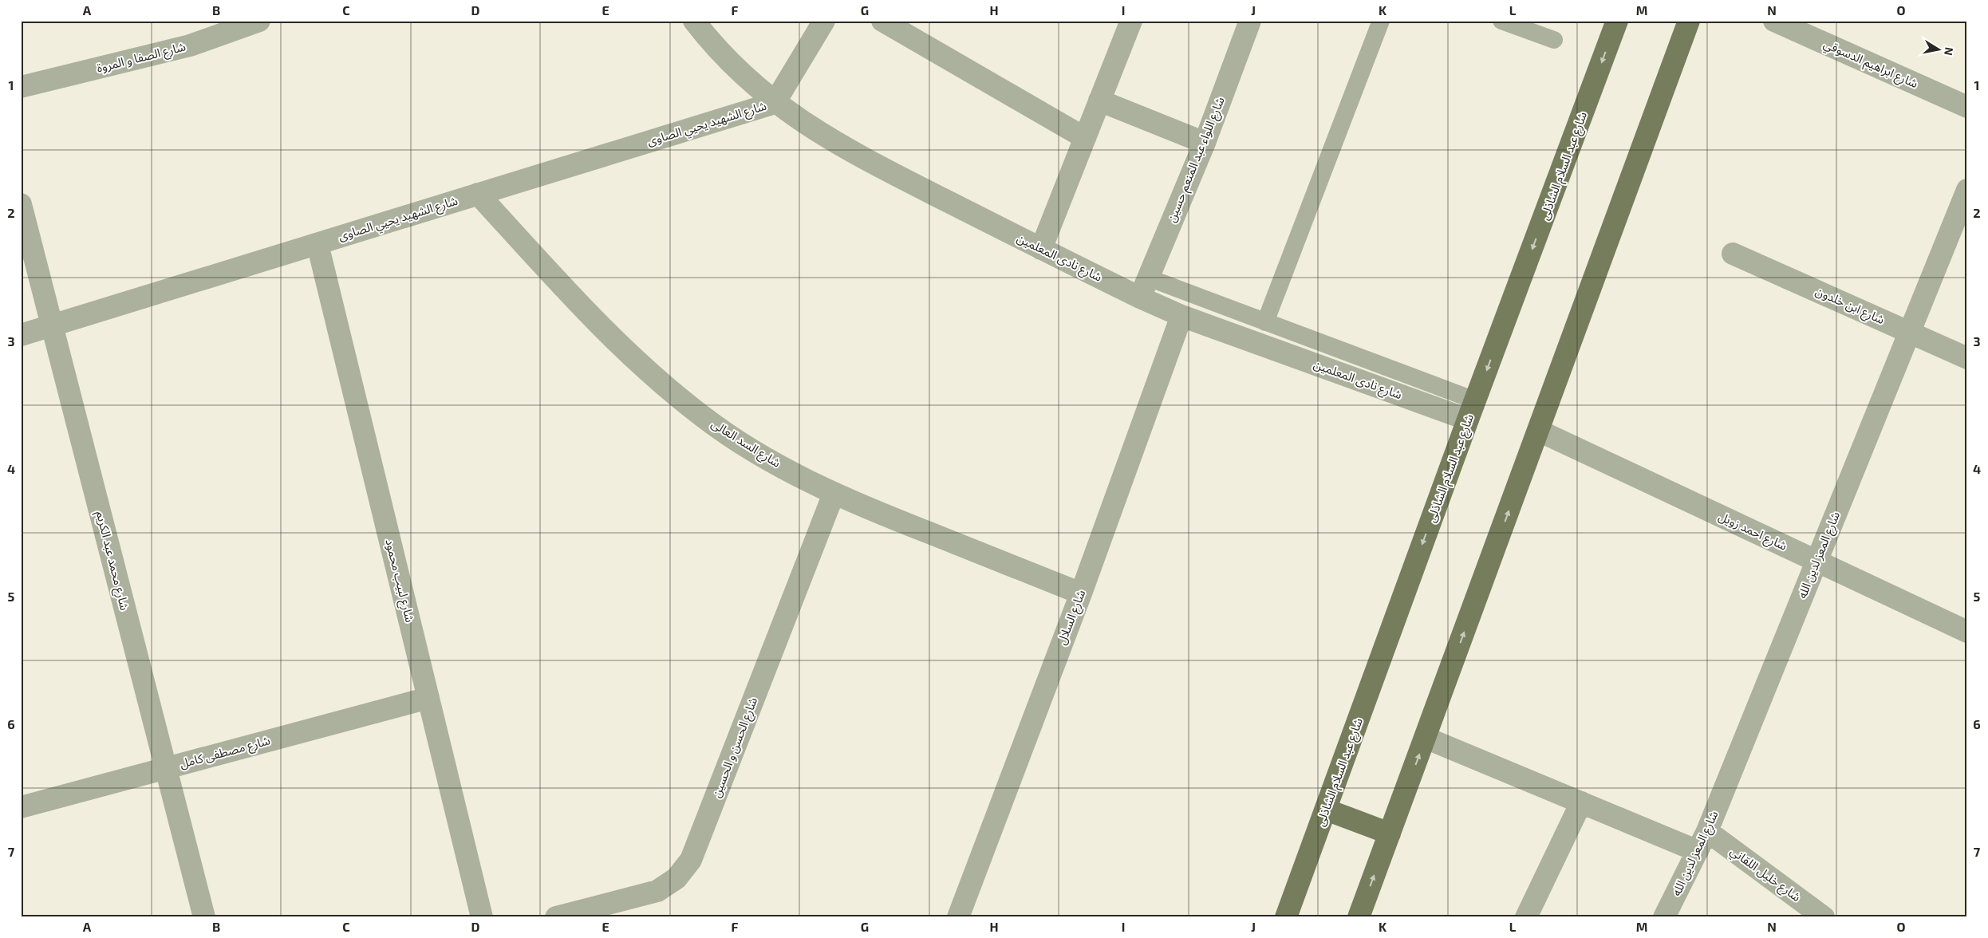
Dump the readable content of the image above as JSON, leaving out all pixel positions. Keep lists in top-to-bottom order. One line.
{"streets":{"main road":["شارع عبد السلام الشاذلى"],"street":["شارع الصفا و المروة","شارع ابراهيم الدسوقي","شارع الشهيد يحيي الصاوى","شارع اللواء عبد المنعم حسين","شارع نادى المعلمين","شارع ابن خلدون","شارع السد العالى","شارع احمد زويل","شارع المعز لدين الله","شارع محمد عبد الكريم","شارع لبيب محمود","شارع السلال","شارع الحسن و الحسين","شارع مصطفى كامل","شارع خليل اللقاني"]},"crossings":[["شارع الشهيد يحيي الصاوى","شارع نادى المعلمين"],["شارع الشهيد يحيي الصاوى","شارع السد العالى"],["شارع الشهيد يحيي الصاوى","شارع محمد عبد الكريم"],["شارع الشهيد يحيي الصاوى","شارع لبيب محمود"],["شارع اللواء عبد المنعم حسين","شارع نادى المعلمين"],["شارع عبد السلام الشاذلى","شارع نادى المعلمين"],["شارع نادى المعلمين","شارع السلال"],["شارع ابن خلدون","شارع المعز لدين الله"],["شارع السد العالى","شارع السلال"],["شارع السد العالى","شارع الحسن و الحسين"],["شارع احمد زويل","شارع المعز لدين الله"],["شارع المعز لدين الله","شارع خليل اللقاني"],["شارع محمد عبد الكريم","شارع مصطفى كامل"],["شارع لبيب محمود","شارع مصطفى كامل"]],"north":"right","grid":{"columns":["A","B","C","D","E","F","G","H","I","J","K","L","M","N","O"],"rows":["1","2","3","4","5","6","7"]}}
